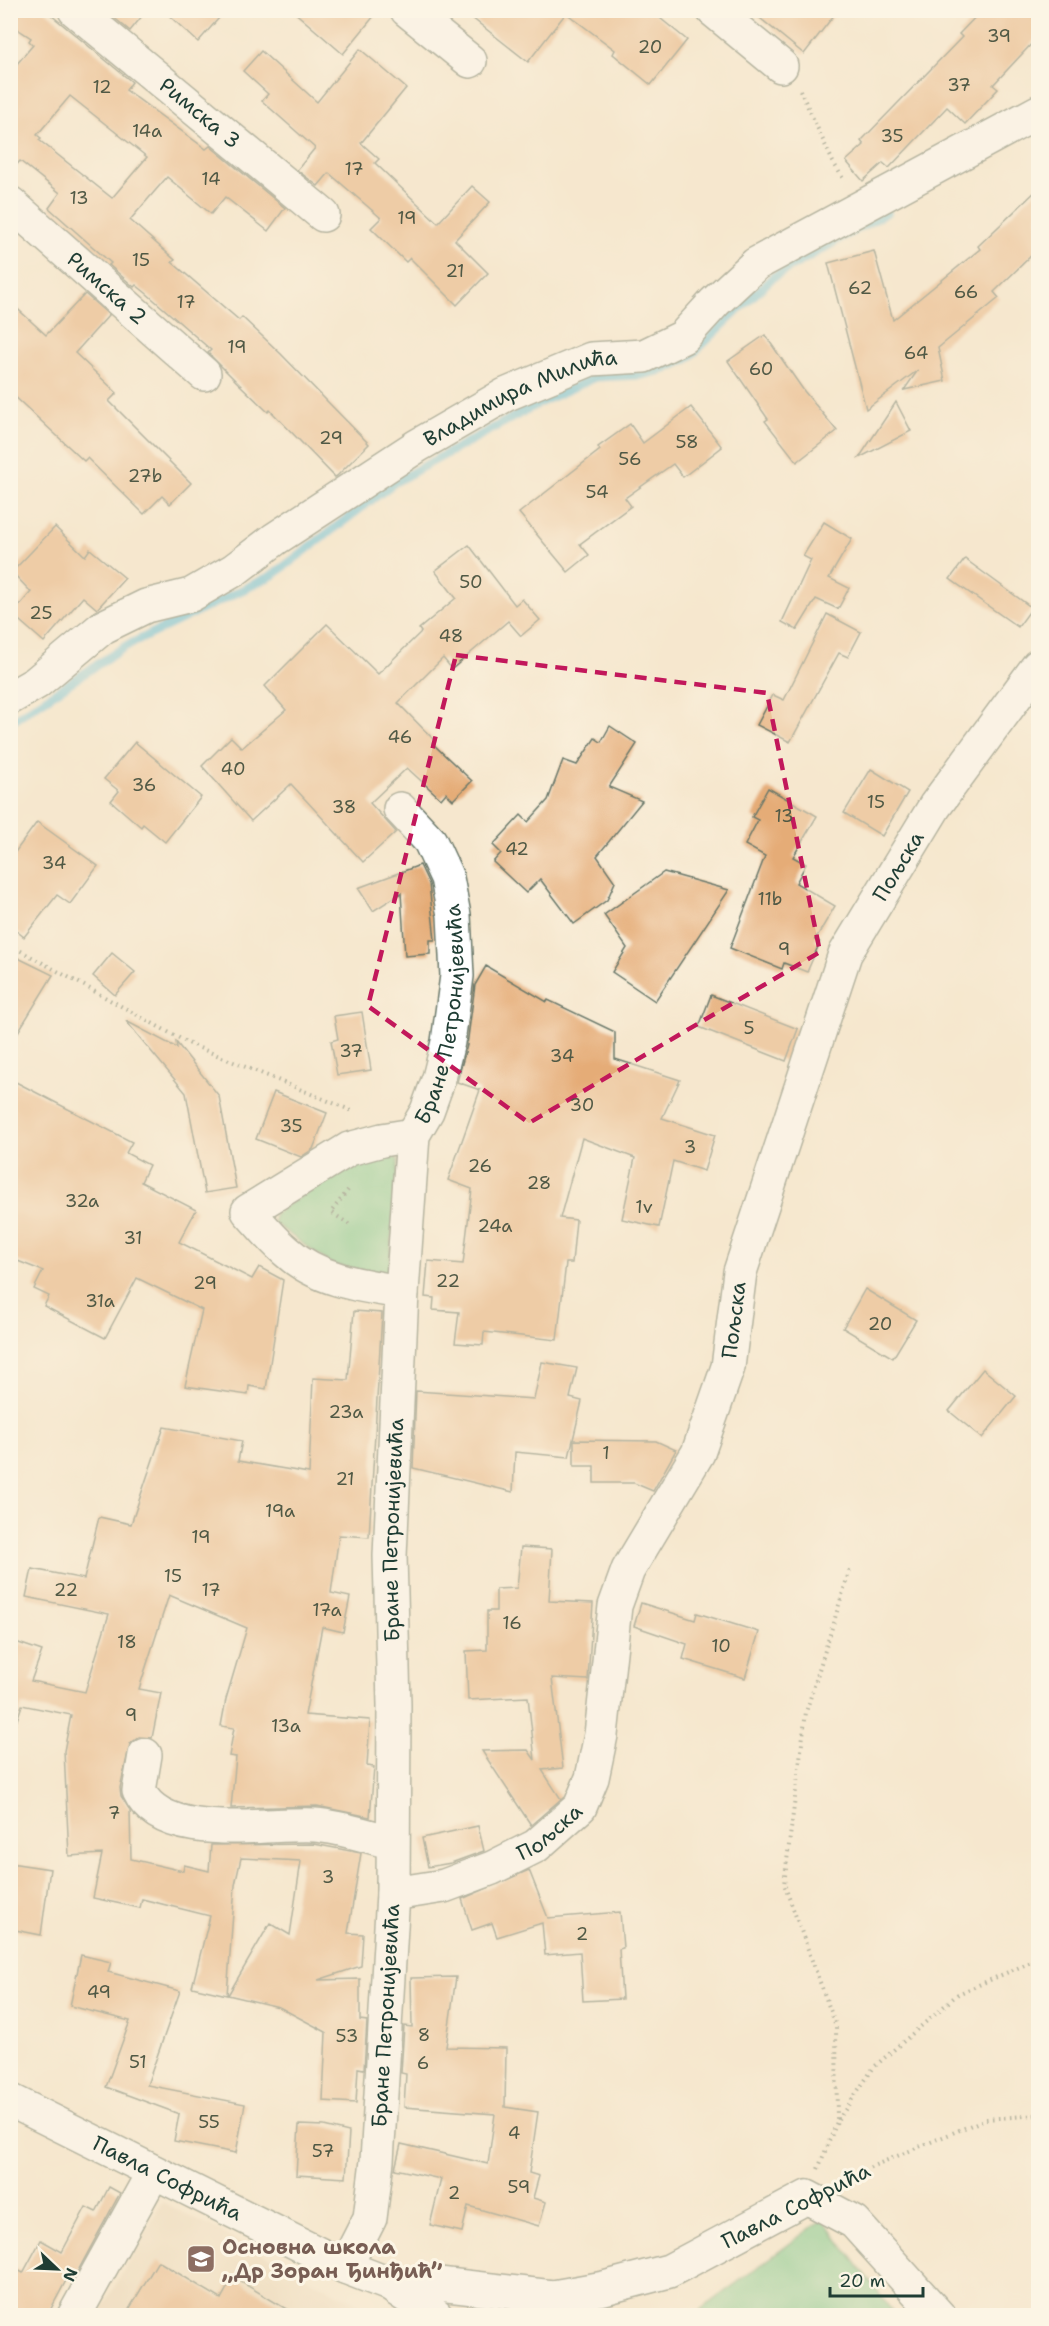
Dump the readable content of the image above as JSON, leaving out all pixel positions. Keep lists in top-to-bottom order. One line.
{"streets":{"street":["Римска 3","Римска 2","Владимира Милића","Пољска","Бране Петронијевића","Павла Софрића"]},"crossings":[["Пољска","Бране Петронијевића"],["Бране Петронијевића","Павла Софрића"]],"places":{"school or university":["Основна школа „Др Зоран Ђинђић”"]},"house_numbers":["39","20","37","12","14a","35","17","14","13","19","15","21","62","66","17","19","64","60","29","58","56","27b","54","50","25","48","46","40","36","15","38","13","42","34","11b","9","5","37","34","30","35","3","26","28","32a","1v","24a","31","22","29","31a","20","23a","1","21","19a","19","15","22","17","17a","16","18","10","9","13a","7","3","2","49","8","53","51","6","55","4","57","59","2"],"scale_bar":"20 m","north":"bottom right"}
